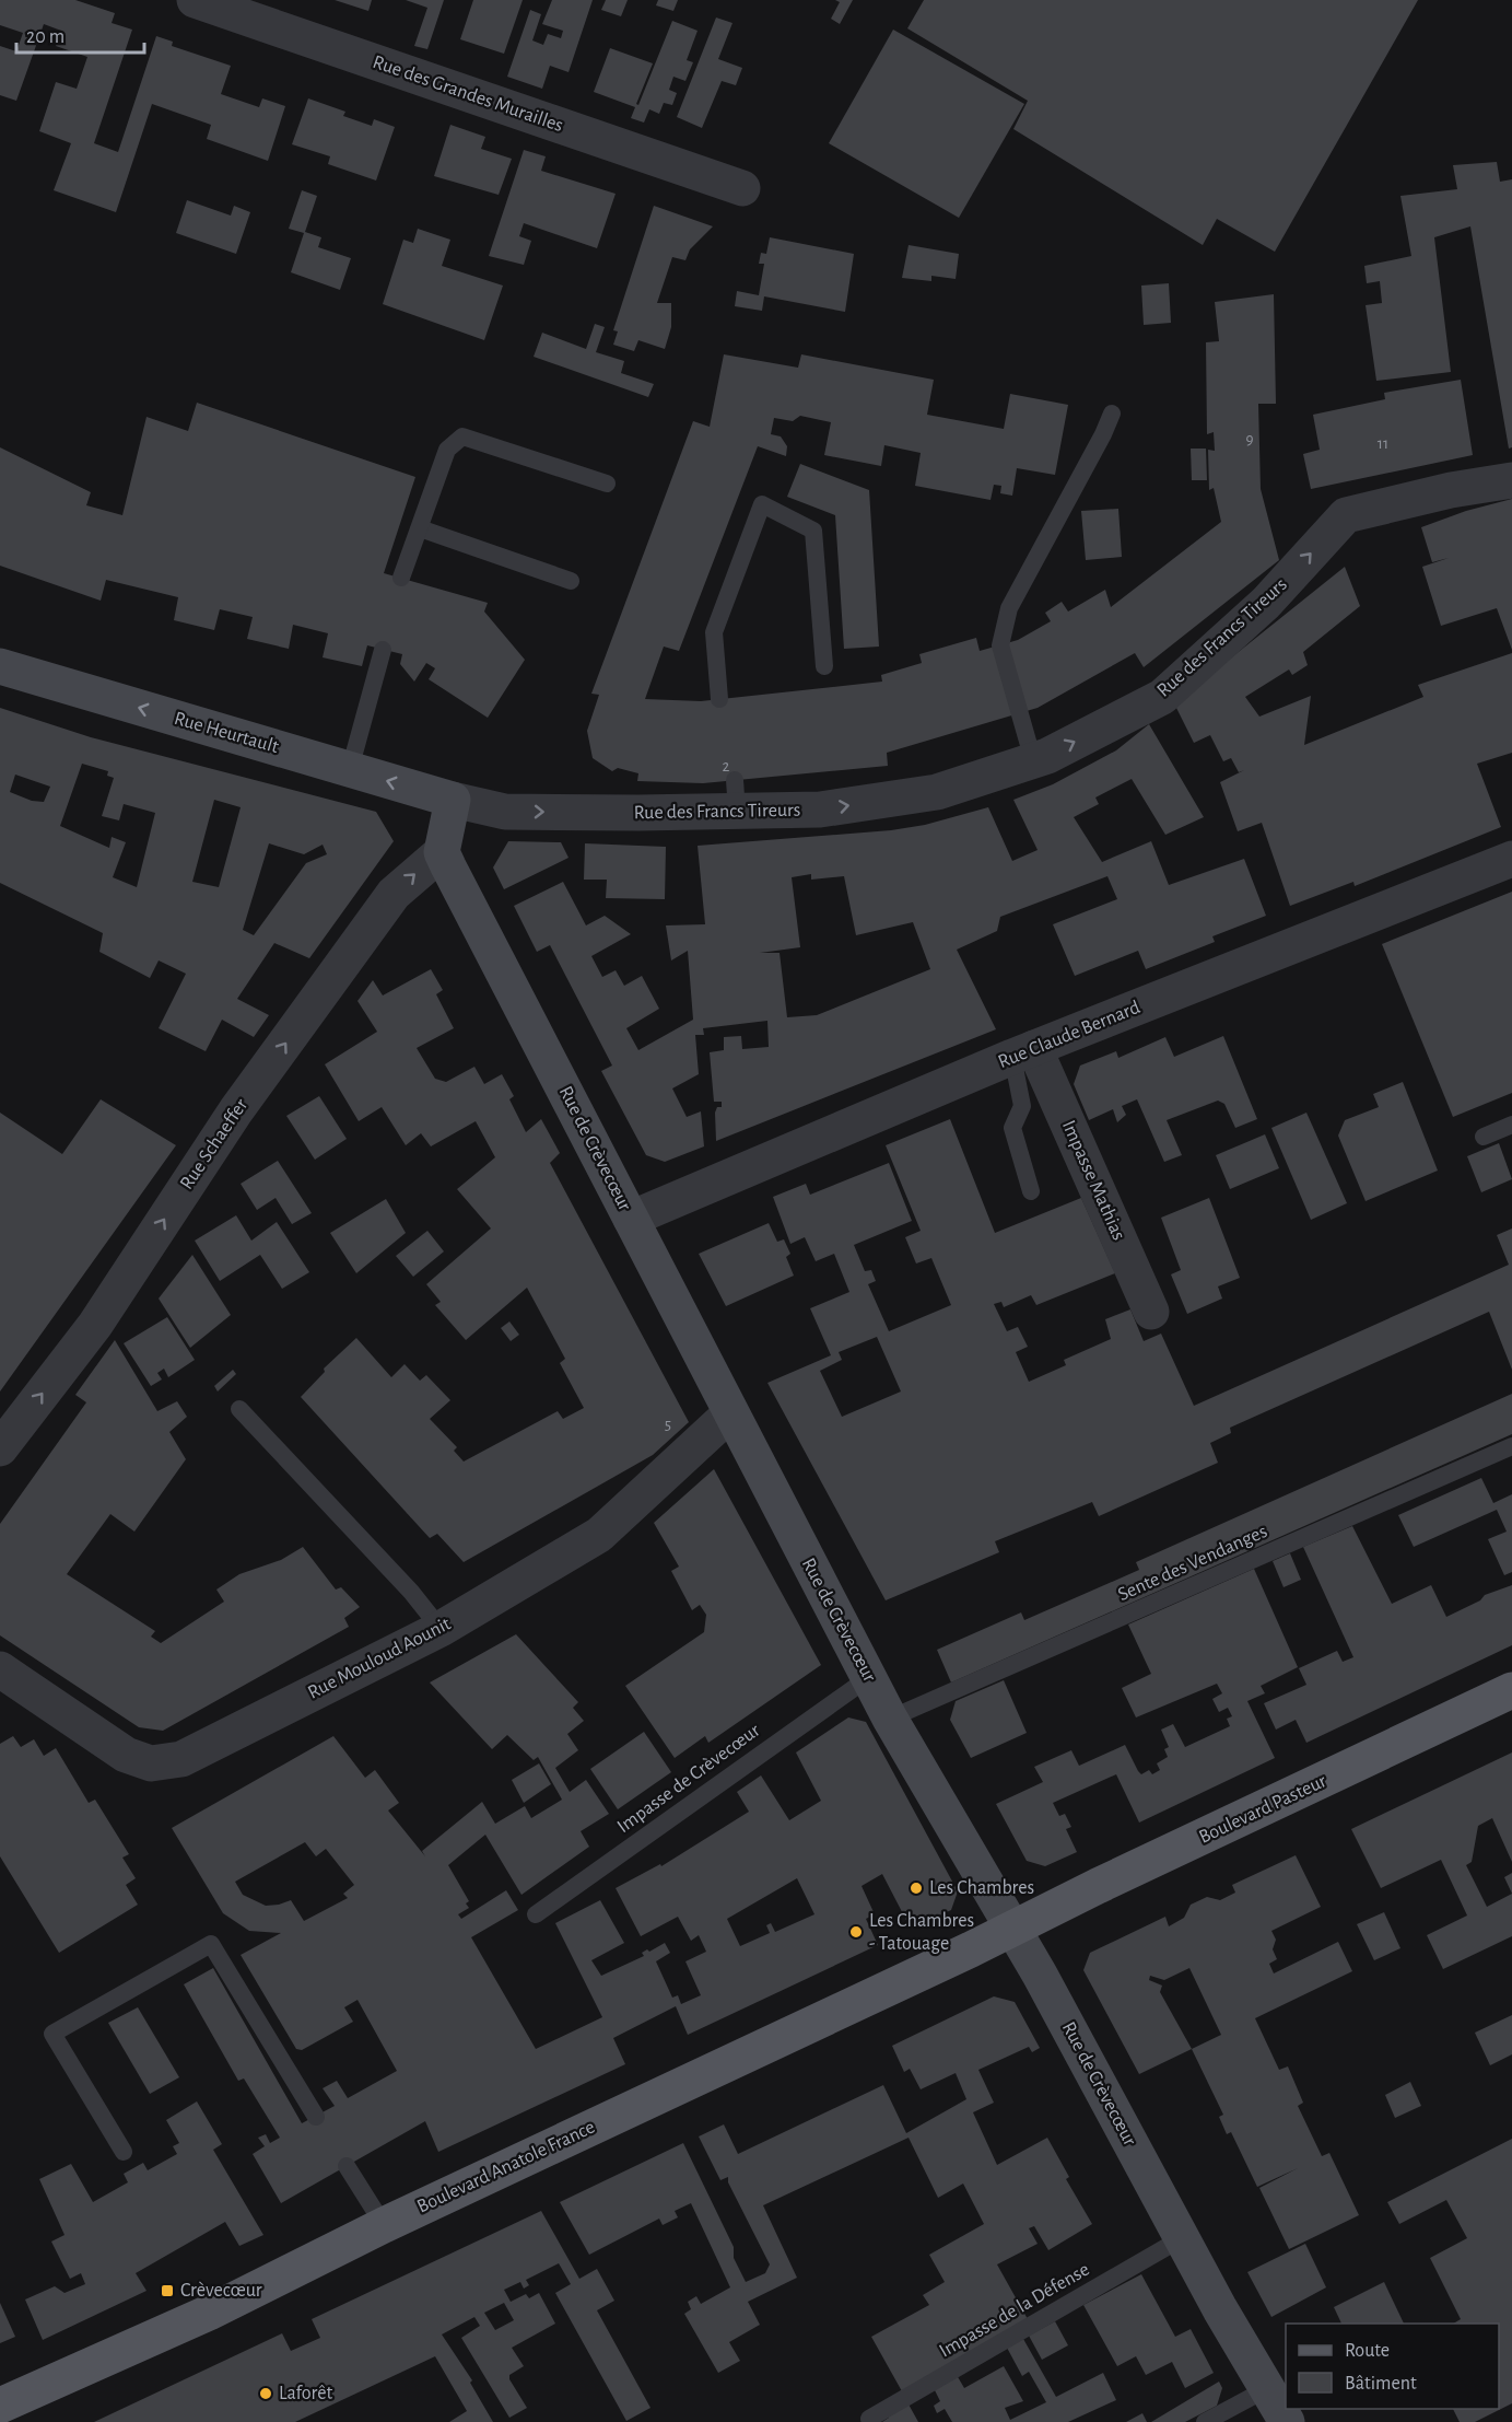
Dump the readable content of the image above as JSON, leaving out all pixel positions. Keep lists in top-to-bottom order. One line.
{"streets":{"main road":["Rue Heurtault","Rue de Crèvecœur","Boulevard Pasteur","Boulevard Anatole France"],"street":["Rue des Grandes Murailles","Rue des Francs Tireurs","Rue Claude Bernard","Rue Schaeffer","Impasse Mathias","Rue Mouloud Aounit"],"lane":["Sente des Vendanges","Impasse de Crèvecœur","Impasse de la Défense"]},"crossings":[["Rue des Francs Tireurs","Rue Heurtault"],["Rue Claude Bernard","Rue de Crèvecœur"],["Rue Claude Bernard","Impasse Mathias"],["Rue Schaeffer","Rue de Crèvecœur"],["Rue de Crèvecœur","Sente des Vendanges"],["Rue de Crèvecœur","Rue Mouloud Aounit"],["Rue de Crèvecœur","Impasse de Crèvecœur"],["Rue de Crèvecœur","Boulevard Pasteur"],["Rue de Crèvecœur","Boulevard Anatole France"],["Rue de Crèvecœur","Impasse de la Défense"],["Boulevard Pasteur","Boulevard Anatole France"]],"one_way":["Rue des Francs Tireurs","Rue Heurtault","Rue Schaeffer"],"places":{"other":["Les Chambres","Les Chambres - Tatouage","Laforêt"],"transit":["Crèvecœur"]},"house_numbers":["9","11","2","5"],"legend":["Route","Bâtiment"],"scale_bar":"20 m"}
